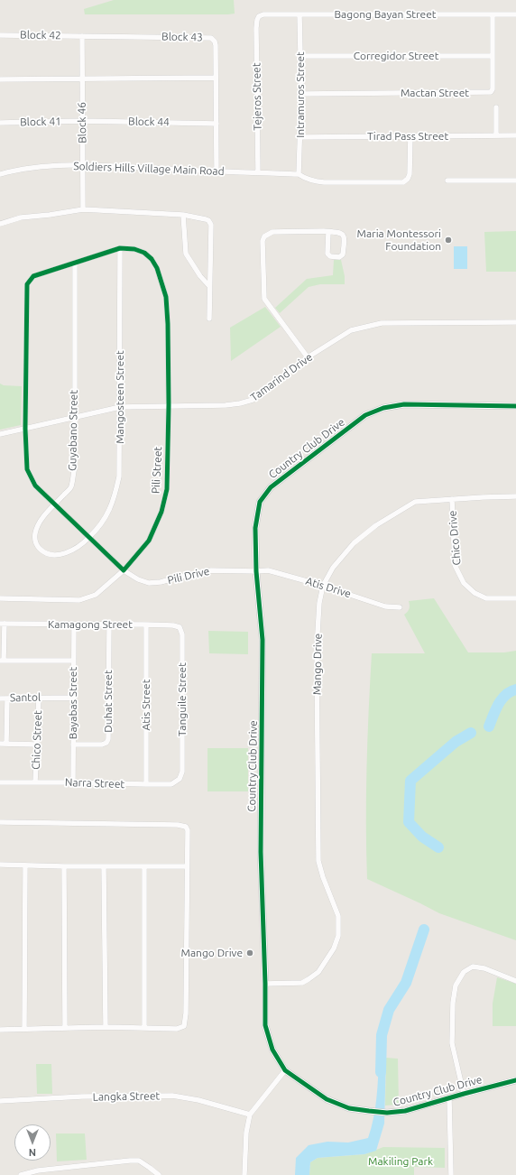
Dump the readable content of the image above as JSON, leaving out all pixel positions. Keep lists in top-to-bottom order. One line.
{"streets":{"street":["Bagong Bayan Street","Block 42","Block 43","Corregidor Street","Mactan Street","Intramuros Street","Tejeros Street","Block 41","Block 44","Block 46","Tirad Pass Street","Soldiers Hills Village Main Road","Tamarind Drive","Mangosteen Street","Guyabano Street","Country Club Drive","Pili Street","Chico Drive","Pili Drive","Atis Drive","Kamagong Street","Mango Drive","Santol","Tanguile Street","Duhat Street","Bayabas Street","Atis Street","Chico Street","Narra Street","Langka Street"]},"crossings":[["Bagong Bayan Street","Mactan Street"],["Bagong Bayan Street","Intramuros Street"],["Bagong Bayan Street","Tejeros Street"],["Block 42","Block 43"],["Block 42","Block 46"],["Block 43","Block 44"],["Block 43","Block 46"],["Block 43","Soldiers Hills Village Main Road"],["Corregidor Street","Mactan Street"],["Corregidor Street","Intramuros Street"],["Mactan Street","Intramuros Street"],["Intramuros Street","Tirad Pass Street"],["Intramuros Street","Soldiers Hills Village Main Road"],["Tejeros Street","Soldiers Hills Village Main Road"],["Block 41","Block 44"],["Block 41","Block 46"],["Block 44","Block 46"],["Block 46","Soldiers Hills Village Main Road"],["Tirad Pass Street","Soldiers Hills Village Main Road"],["Tamarind Drive","Mangosteen Street"],["Tamarind Drive","Guyabano Street"],["Tamarind Drive","Pili Street"],["Mangosteen Street","Guyabano Street"],["Mangosteen Street","Pili Street"],["Guyabano Street","Pili Street"],["Country Club Drive","Pili Drive"],["Country Club Drive","Atis Drive"],["Country Club Drive","Mango Drive"],["Pili Street","Pili Drive"],["Chico Drive","Mango Drive"],["Pili Drive","Atis Drive"],["Atis Drive","Mango Drive"],["Kamagong Street","Tanguile Street"],["Kamagong Street","Duhat Street"],["Kamagong Street","Bayabas Street"],["Kamagong Street","Atis Street"],["Santol","Bayabas Street"],["Santol","Chico Street"],["Tanguile Street","Narra Street"],["Duhat Street","Bayabas Street"],["Bayabas Street","Narra Street"],["Atis Street","Narra Street"],["Chico Street","Narra Street"]],"parks":["Makiling Park"],"places":["Maria Montessori Foundation","Mango Drive"],"north":"bottom"}
